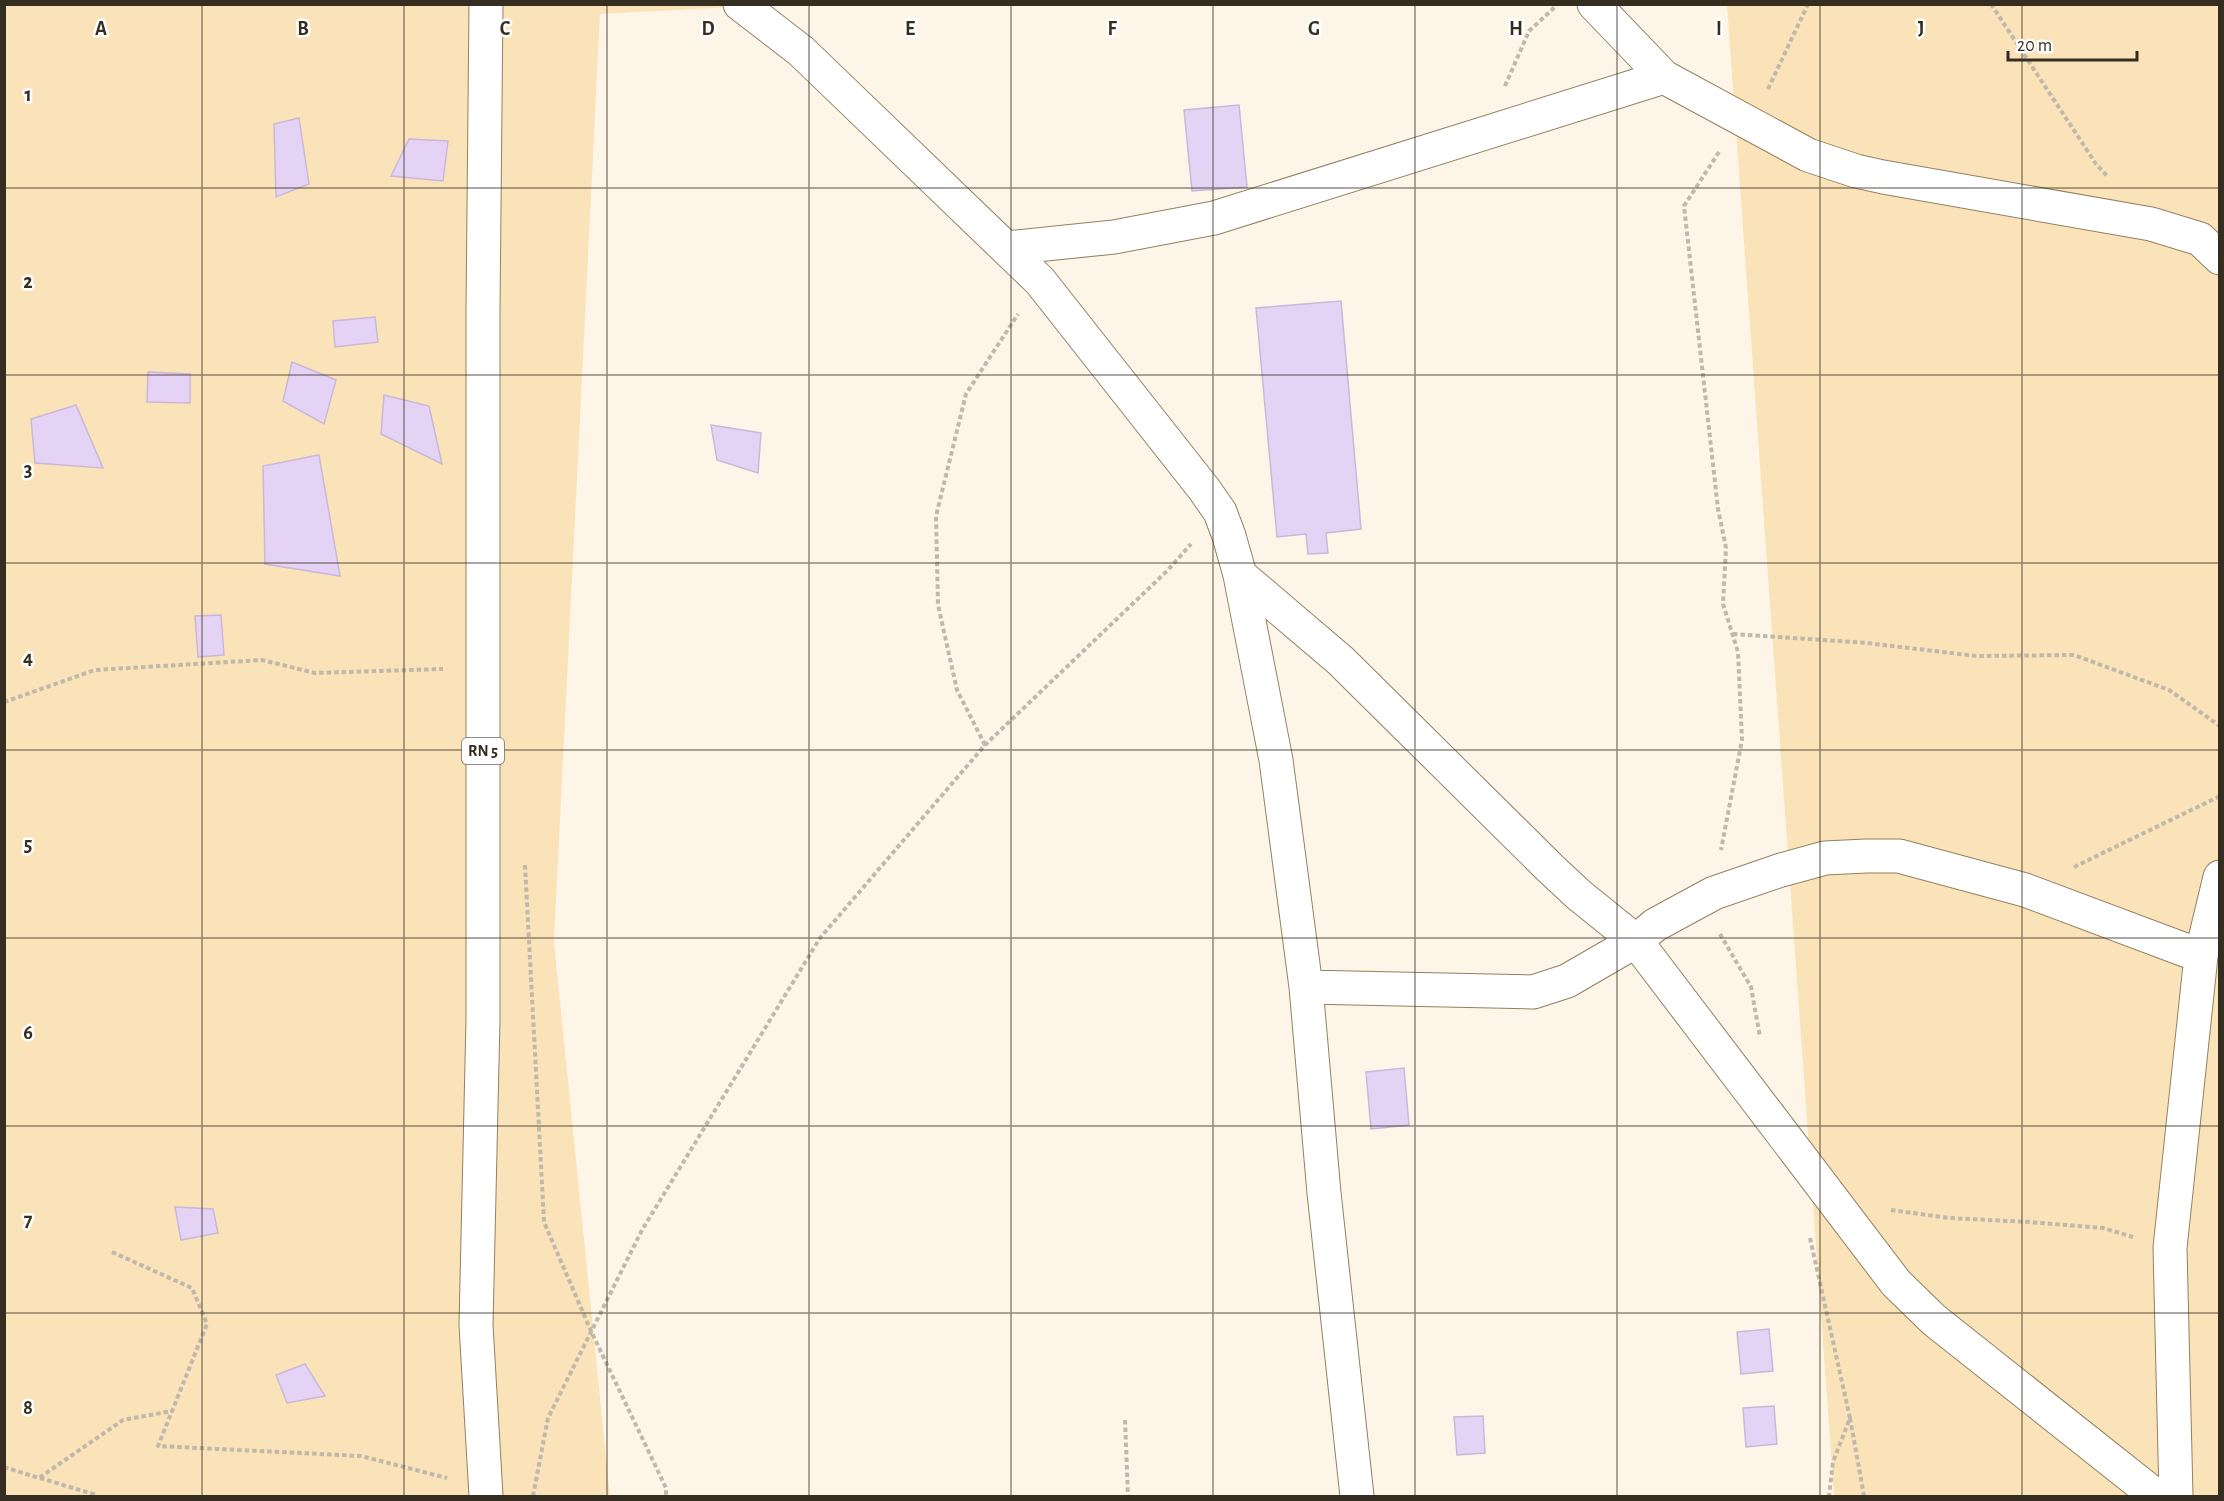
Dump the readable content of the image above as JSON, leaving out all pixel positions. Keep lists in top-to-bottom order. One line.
{"streets":{"street":["RN 5"]},"scale_bar":"20 m","grid":{"columns":["A","B","C","D","E","F","G","H","I","J"],"rows":["1","2","3","4","5","6","7","8"]}}
